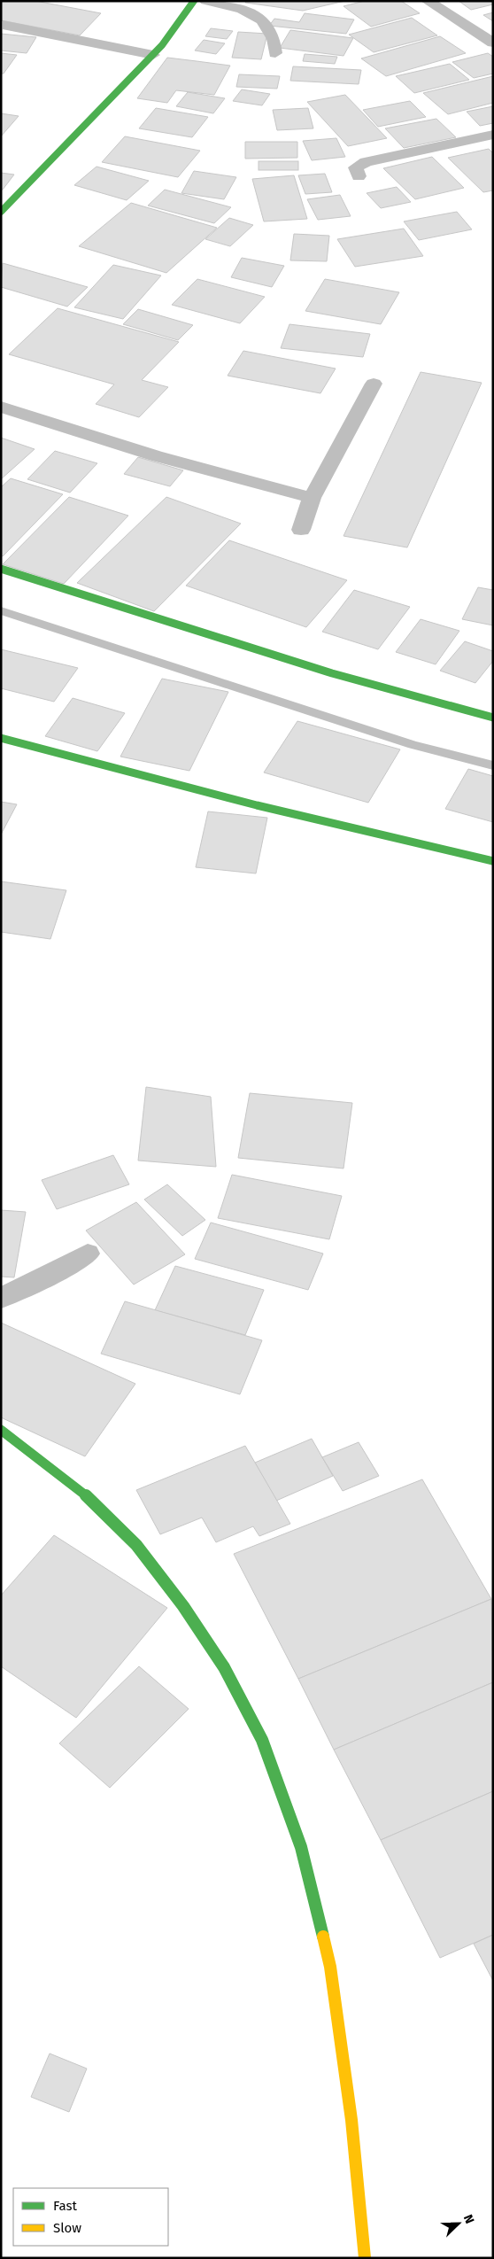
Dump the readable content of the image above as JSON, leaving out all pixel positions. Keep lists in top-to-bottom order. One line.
{"legend":["Fast","Slow"],"north":"top right"}
